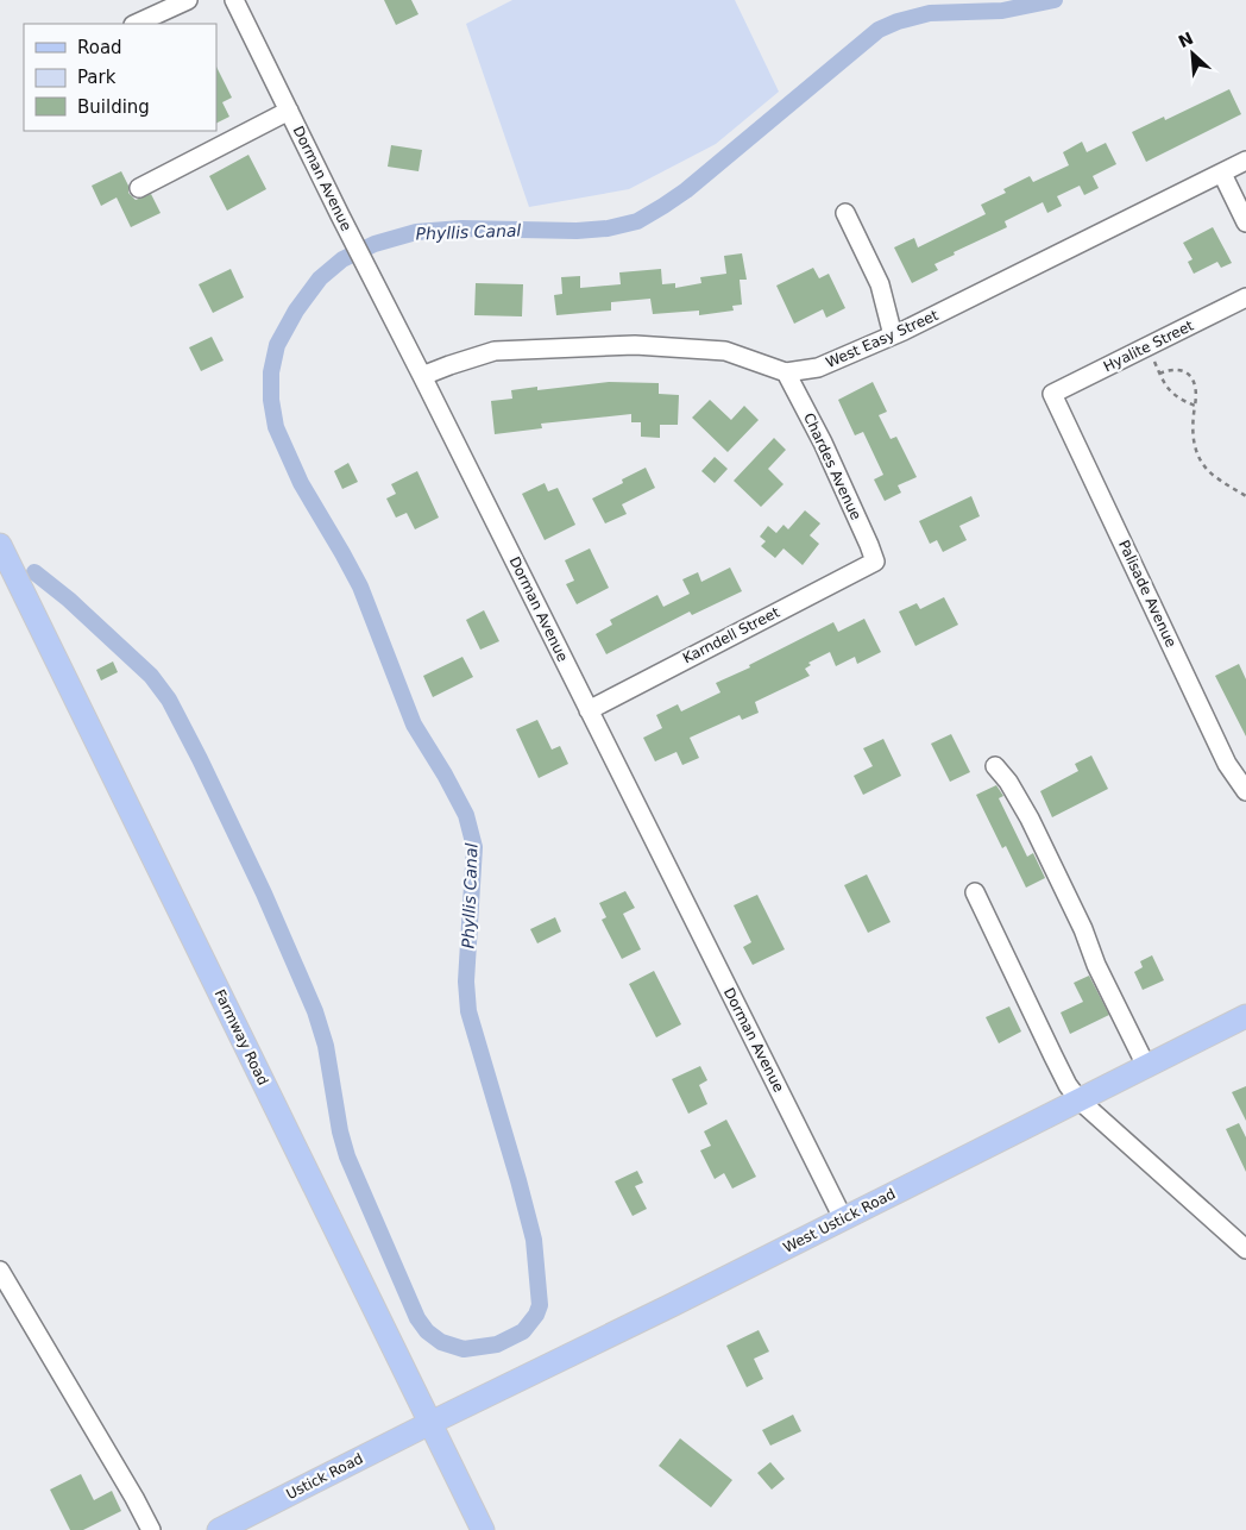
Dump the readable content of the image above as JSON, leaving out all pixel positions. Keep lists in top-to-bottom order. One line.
{"streets":{"main road":["Farmway Road","West Ustick Road","Ustick Road"],"street":["Dorman Avenue","West Easy Street","Hyalite Street","Chardes Avenue","Palisade Avenue","Karndell Street"]},"crossings":[["Dorman Avenue","West Easy Street"],["Dorman Avenue","Karndell Street"],["Dorman Avenue","West Ustick Road"],["West Easy Street","Chardes Avenue"],["Hyalite Street","Palisade Avenue"],["Chardes Avenue","Karndell Street"],["Farmway Road","West Ustick Road"],["Farmway Road","Ustick Road"],["West Ustick Road","Ustick Road"]],"water":["Phyllis Canal"],"legend":["Road","Park","Building"],"north":"top left"}
